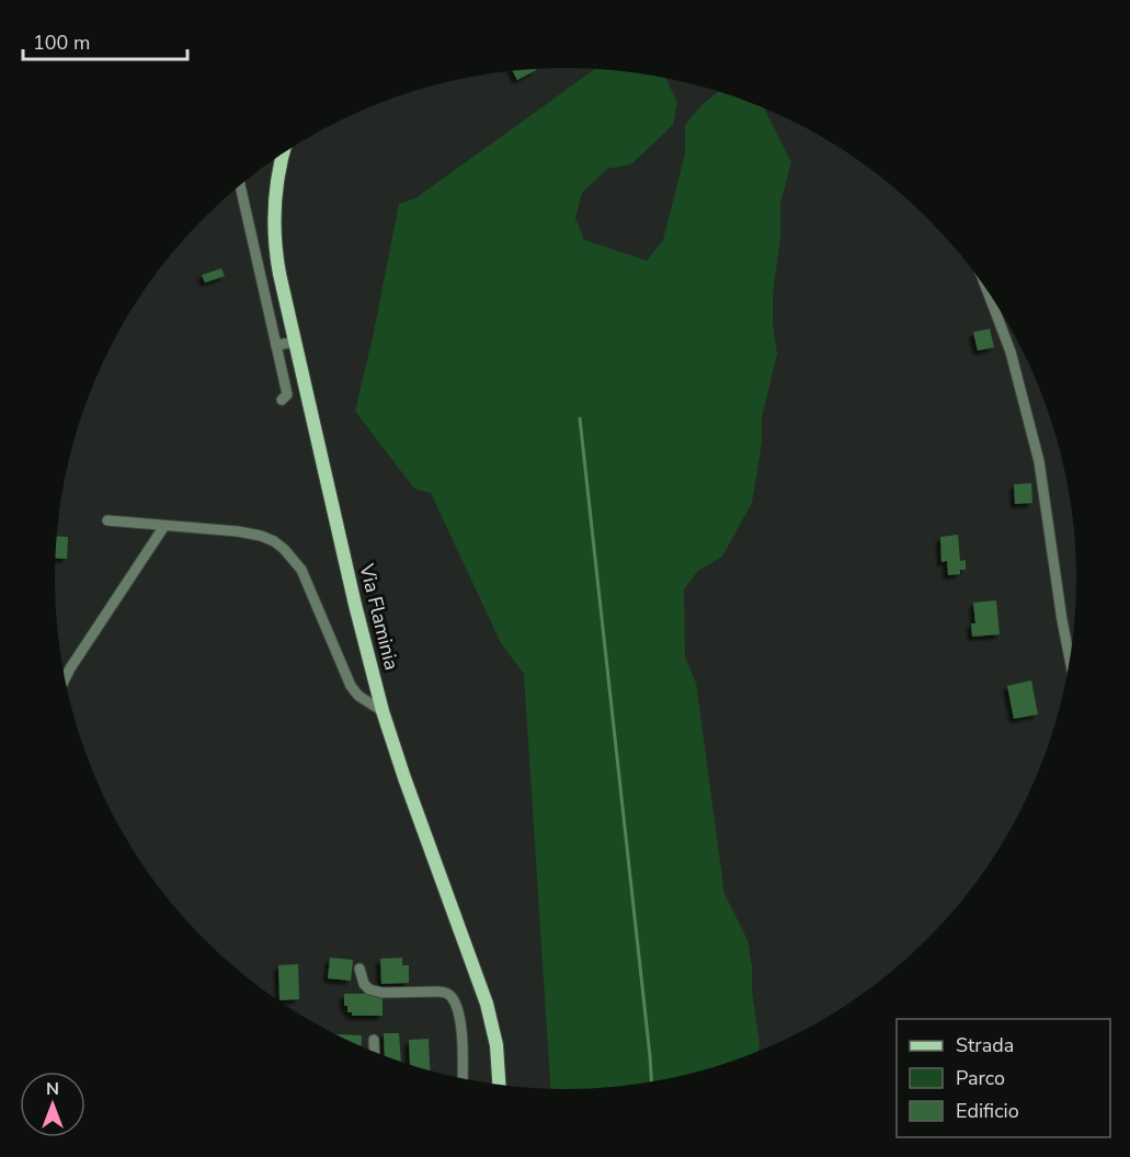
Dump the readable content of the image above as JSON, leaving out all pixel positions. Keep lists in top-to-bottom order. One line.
{"streets":{"main road":["Via Flaminia"]},"legend":["Strada","Parco","Edificio"],"scale_bar":"100 m","north":"top"}
